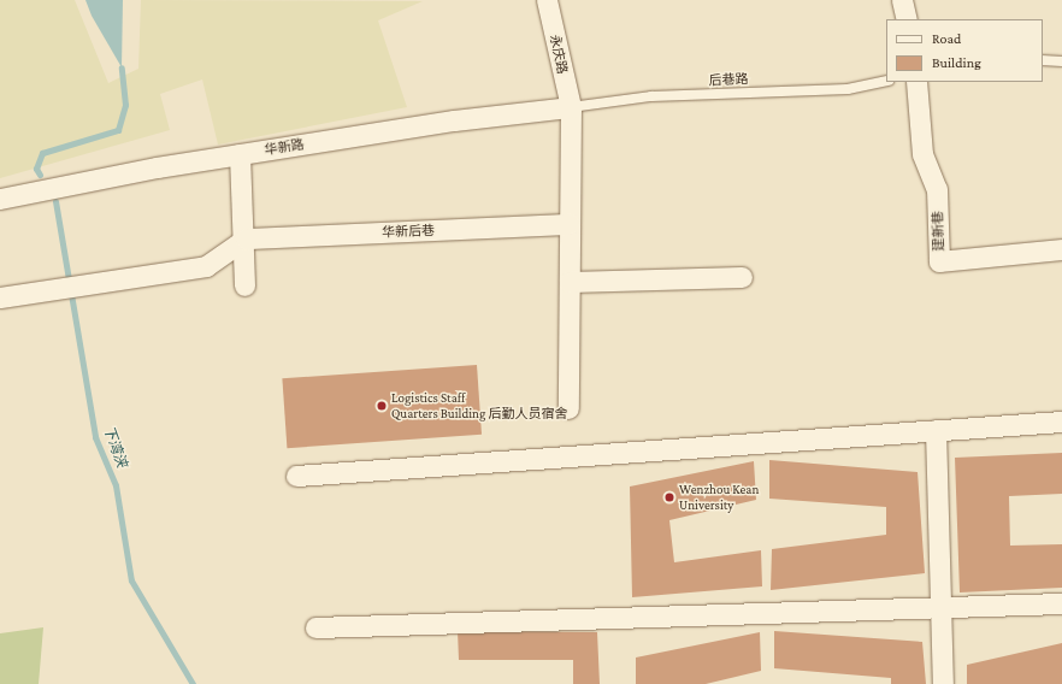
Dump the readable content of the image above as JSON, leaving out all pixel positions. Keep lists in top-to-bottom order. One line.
{"streets":{"street":["永庆路","华新路","华新后巷","建新巷"],"lane":["后巷路"]},"crossings":[["永庆路","后巷路"],["永庆路","华新路"],["永庆路","华新后巷"],["后巷路","华新路"]],"water":["下湾浃"],"places":["Logistics Staff Quarters Building 后勤人员宿舍","Wenzhou Kean University"],"legend":["Road","Building"]}
